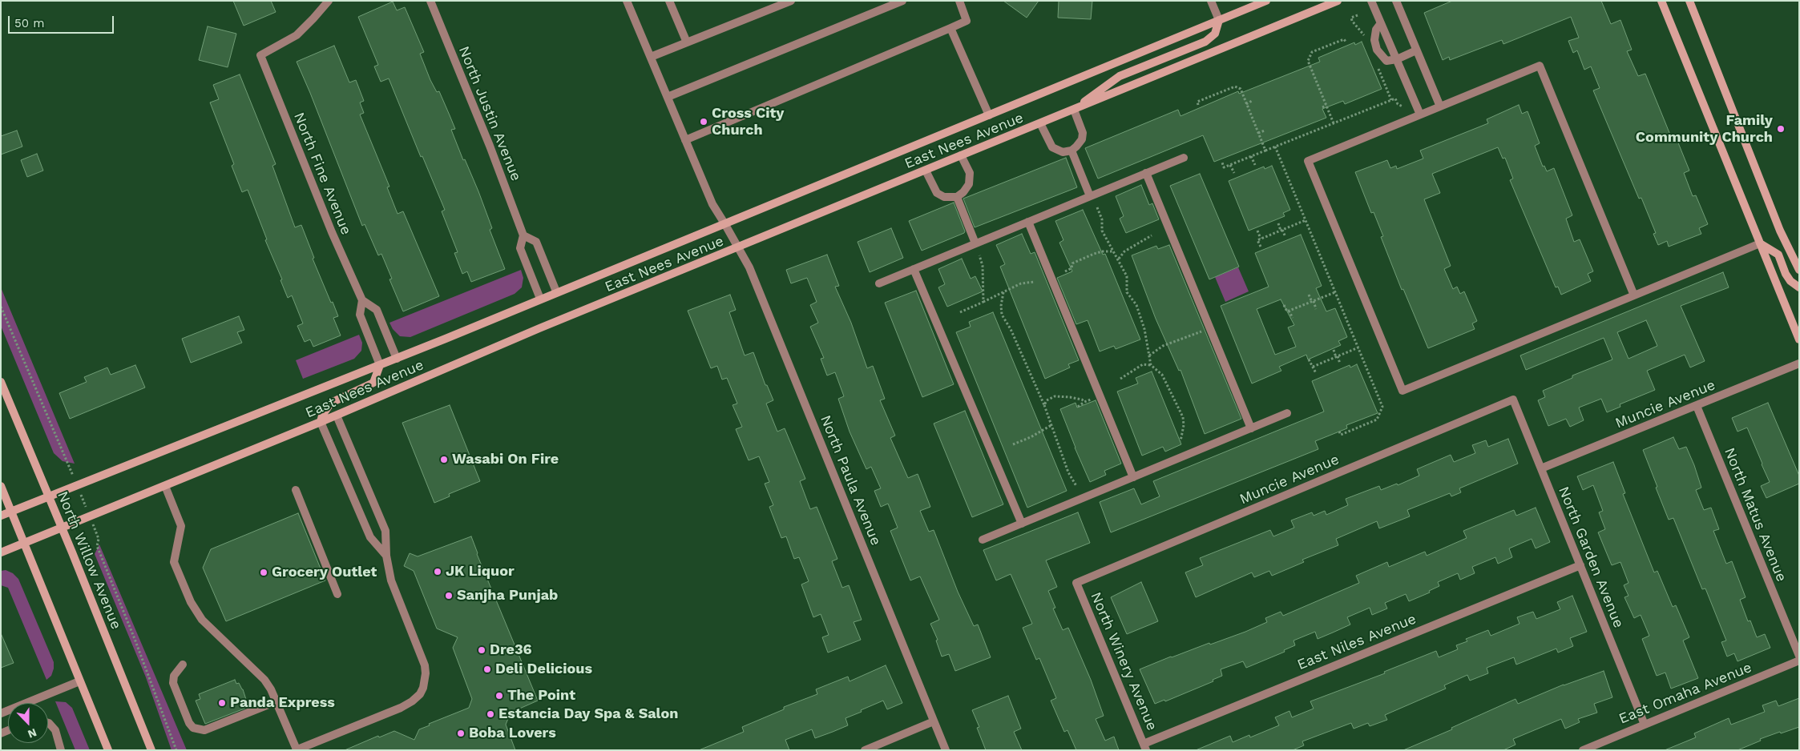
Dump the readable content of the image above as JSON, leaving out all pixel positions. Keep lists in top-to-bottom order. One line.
{"streets":{"main road":["East Nees Avenue","North Willow Avenue"],"street":["North Justin Avenue","North Fine Avenue","Muncie Avenue","North Paula Avenue","North Matus Avenue","North Garden Avenue","East Niles Avenue","North Winery Avenue","East Omaha Avenue"]},"crossings":[["North Justin Avenue","East Nees Avenue"],["East Nees Avenue","North Fine Avenue"],["East Nees Avenue","North Paula Avenue"],["East Nees Avenue","North Willow Avenue"],["Muncie Avenue","North Matus Avenue"],["Muncie Avenue","North Garden Avenue"],["Muncie Avenue","North Winery Avenue"],["North Garden Avenue","East Niles Avenue"],["North Garden Avenue","East Omaha Avenue"],["East Niles Avenue","North Winery Avenue"]],"places":["Cross City Church","Family Community Church","Wasabi On Fire","JK Liquor","Grocery Outlet","Sanjha Punjab","Dre36","Deli Delicious","The Point","Panda Express","Estancia Day Spa & Salon","Boba Lovers"],"scale_bar":"50 m","north":"bottom"}
